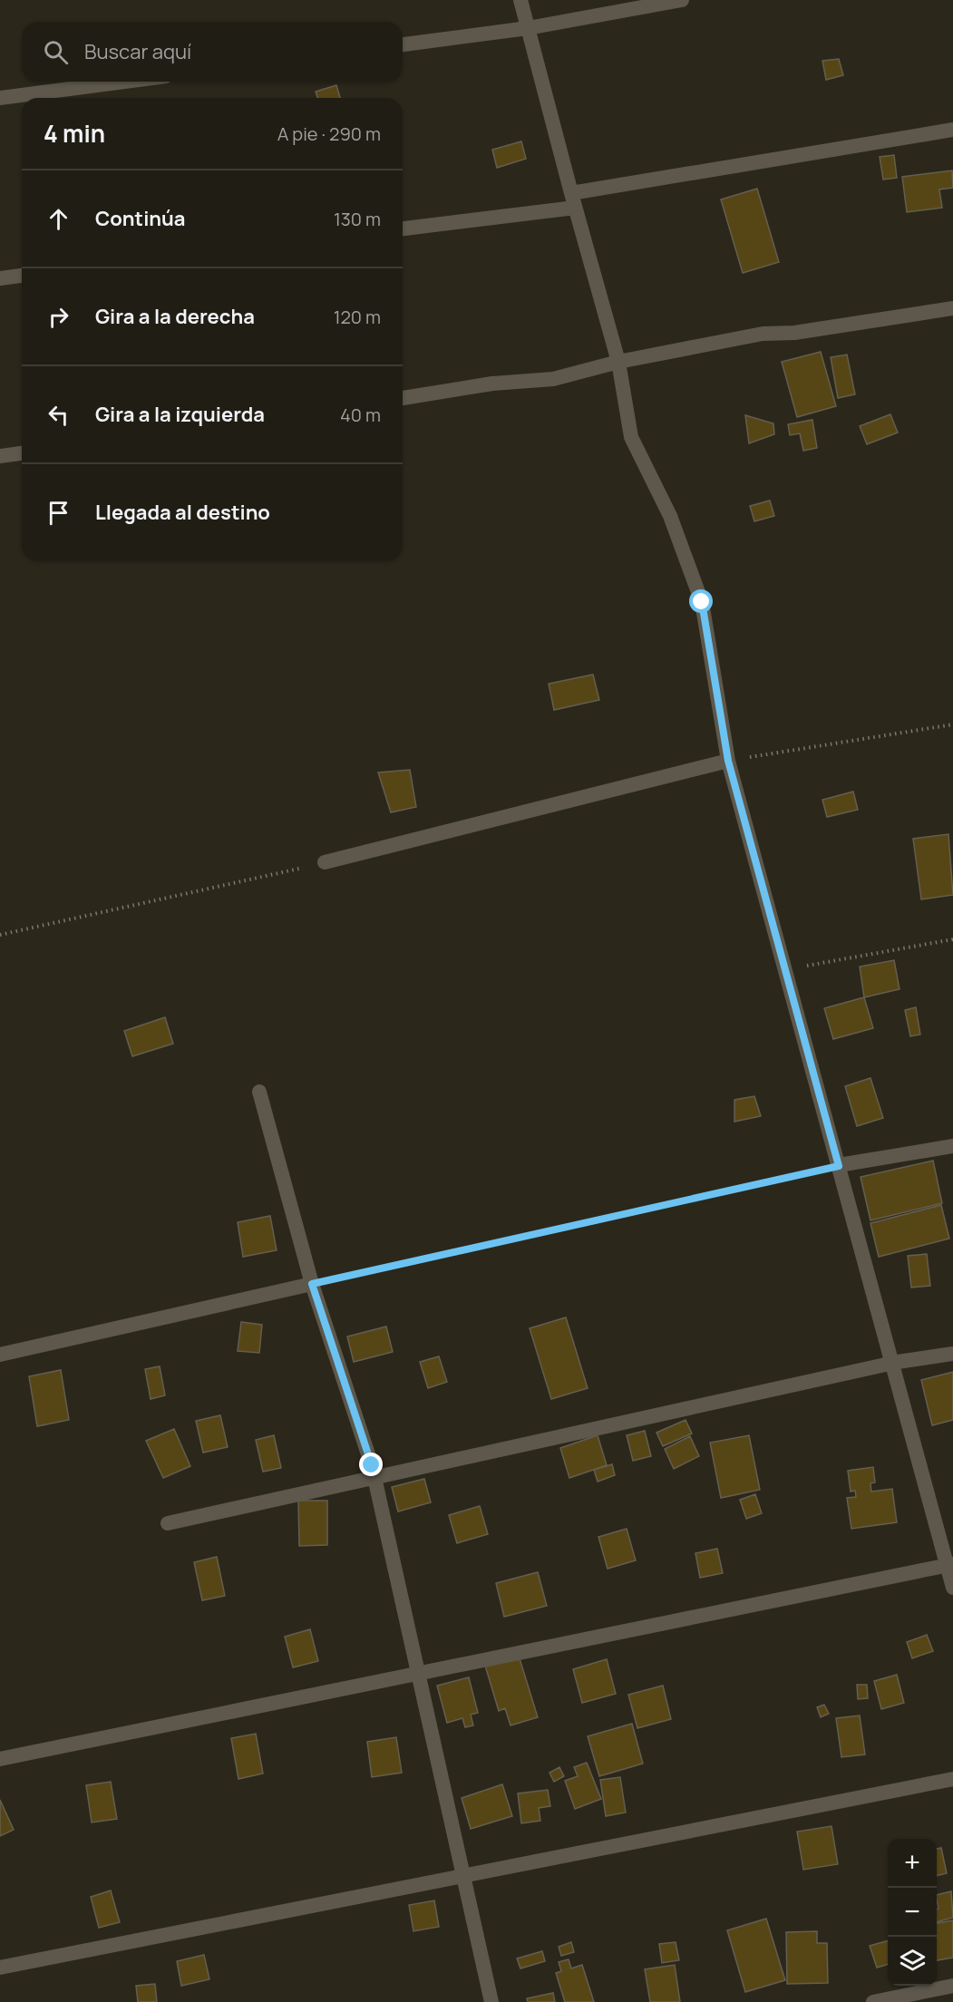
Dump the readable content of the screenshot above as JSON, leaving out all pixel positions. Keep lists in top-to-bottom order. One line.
{"page":{"search":"Buscar aquí","heading":["4 min","A pie · 290 m"],"list":[["Continúa","130 m"],["Gira a la derecha","120 m"],["Gira a la izquierda","40 m"],"Llegada al destino"],"map_buttons":["+","−"]}}
